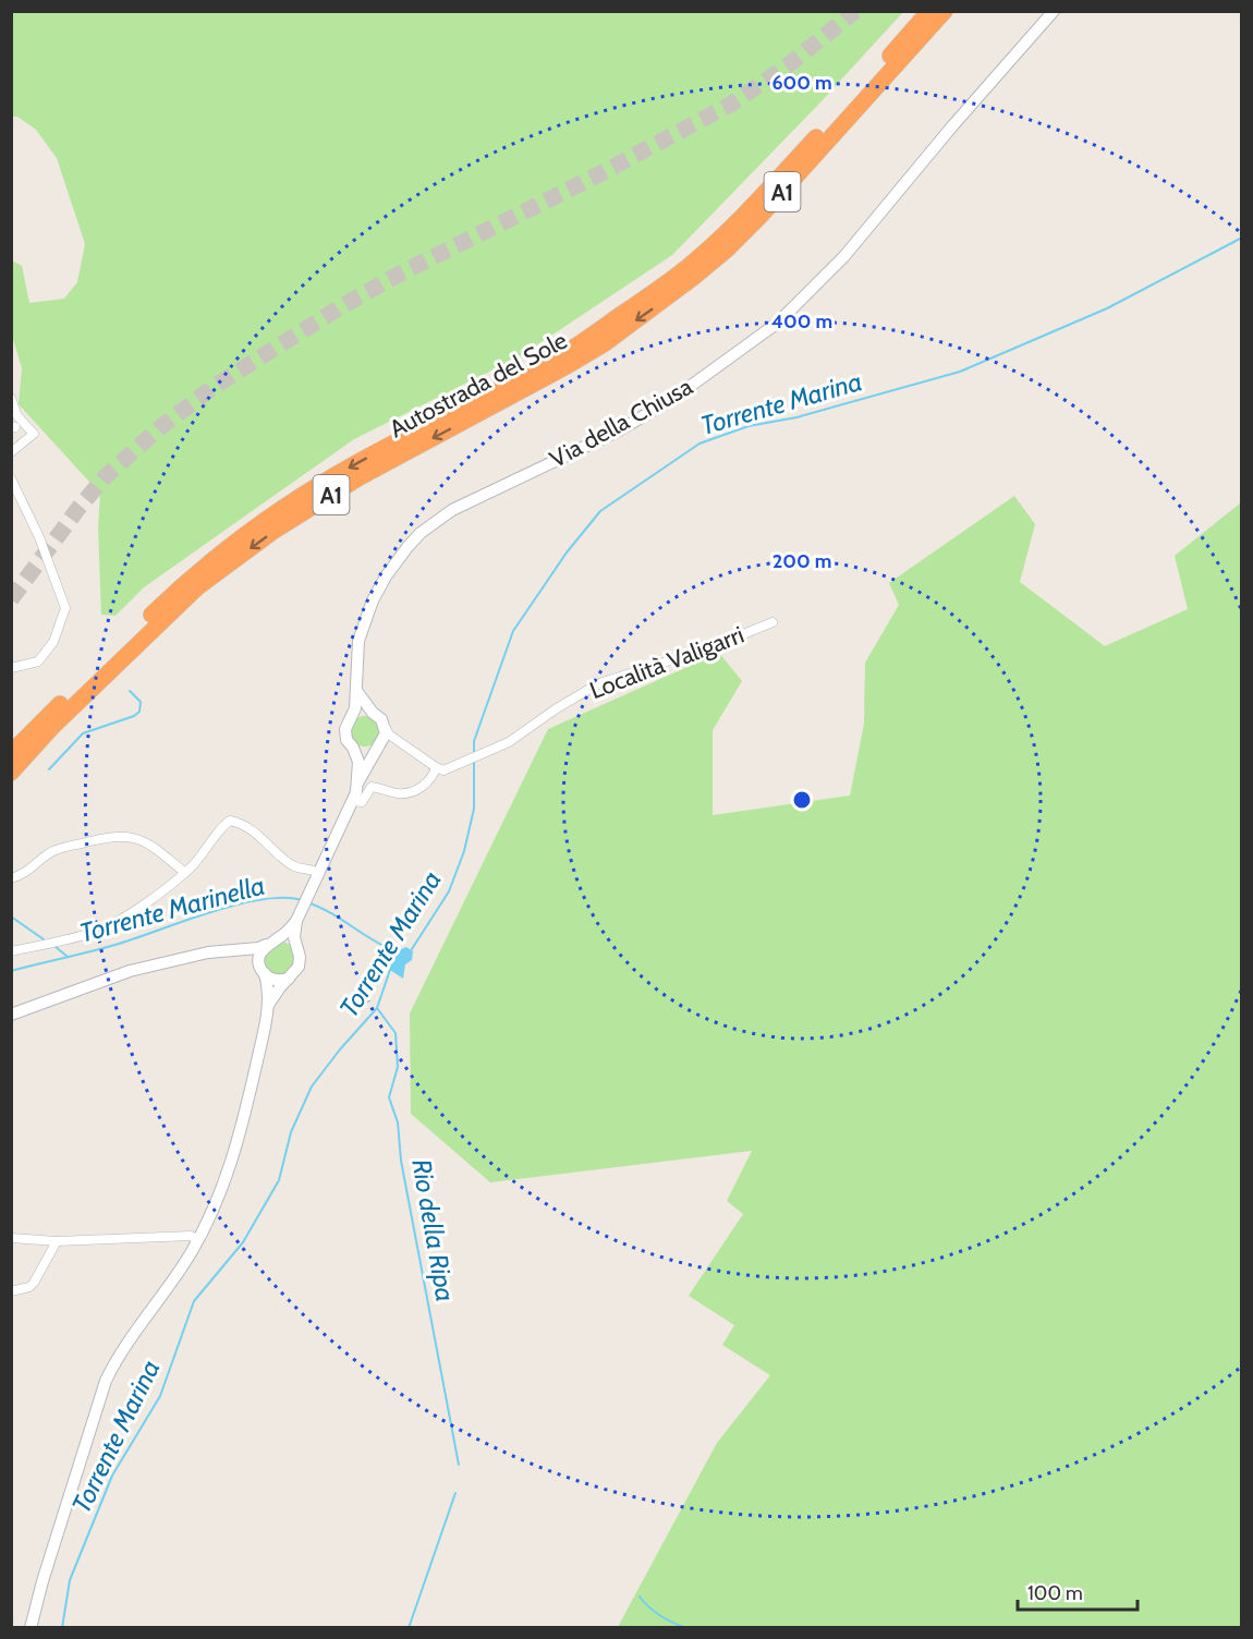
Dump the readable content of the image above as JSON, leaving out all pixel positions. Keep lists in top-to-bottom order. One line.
{"streets":{"highway":["A1","Autostrada del Sole"],"main road":["Via della Chiusa"],"street":["Località Valigarri"]},"one_way":["Autostrada del Sole"],"water":["Torrente Marina","Torrente Marinella","Rio della Ripa"],"scale_bar":"100 m","rings":["600 m","400 m","200 m"]}
